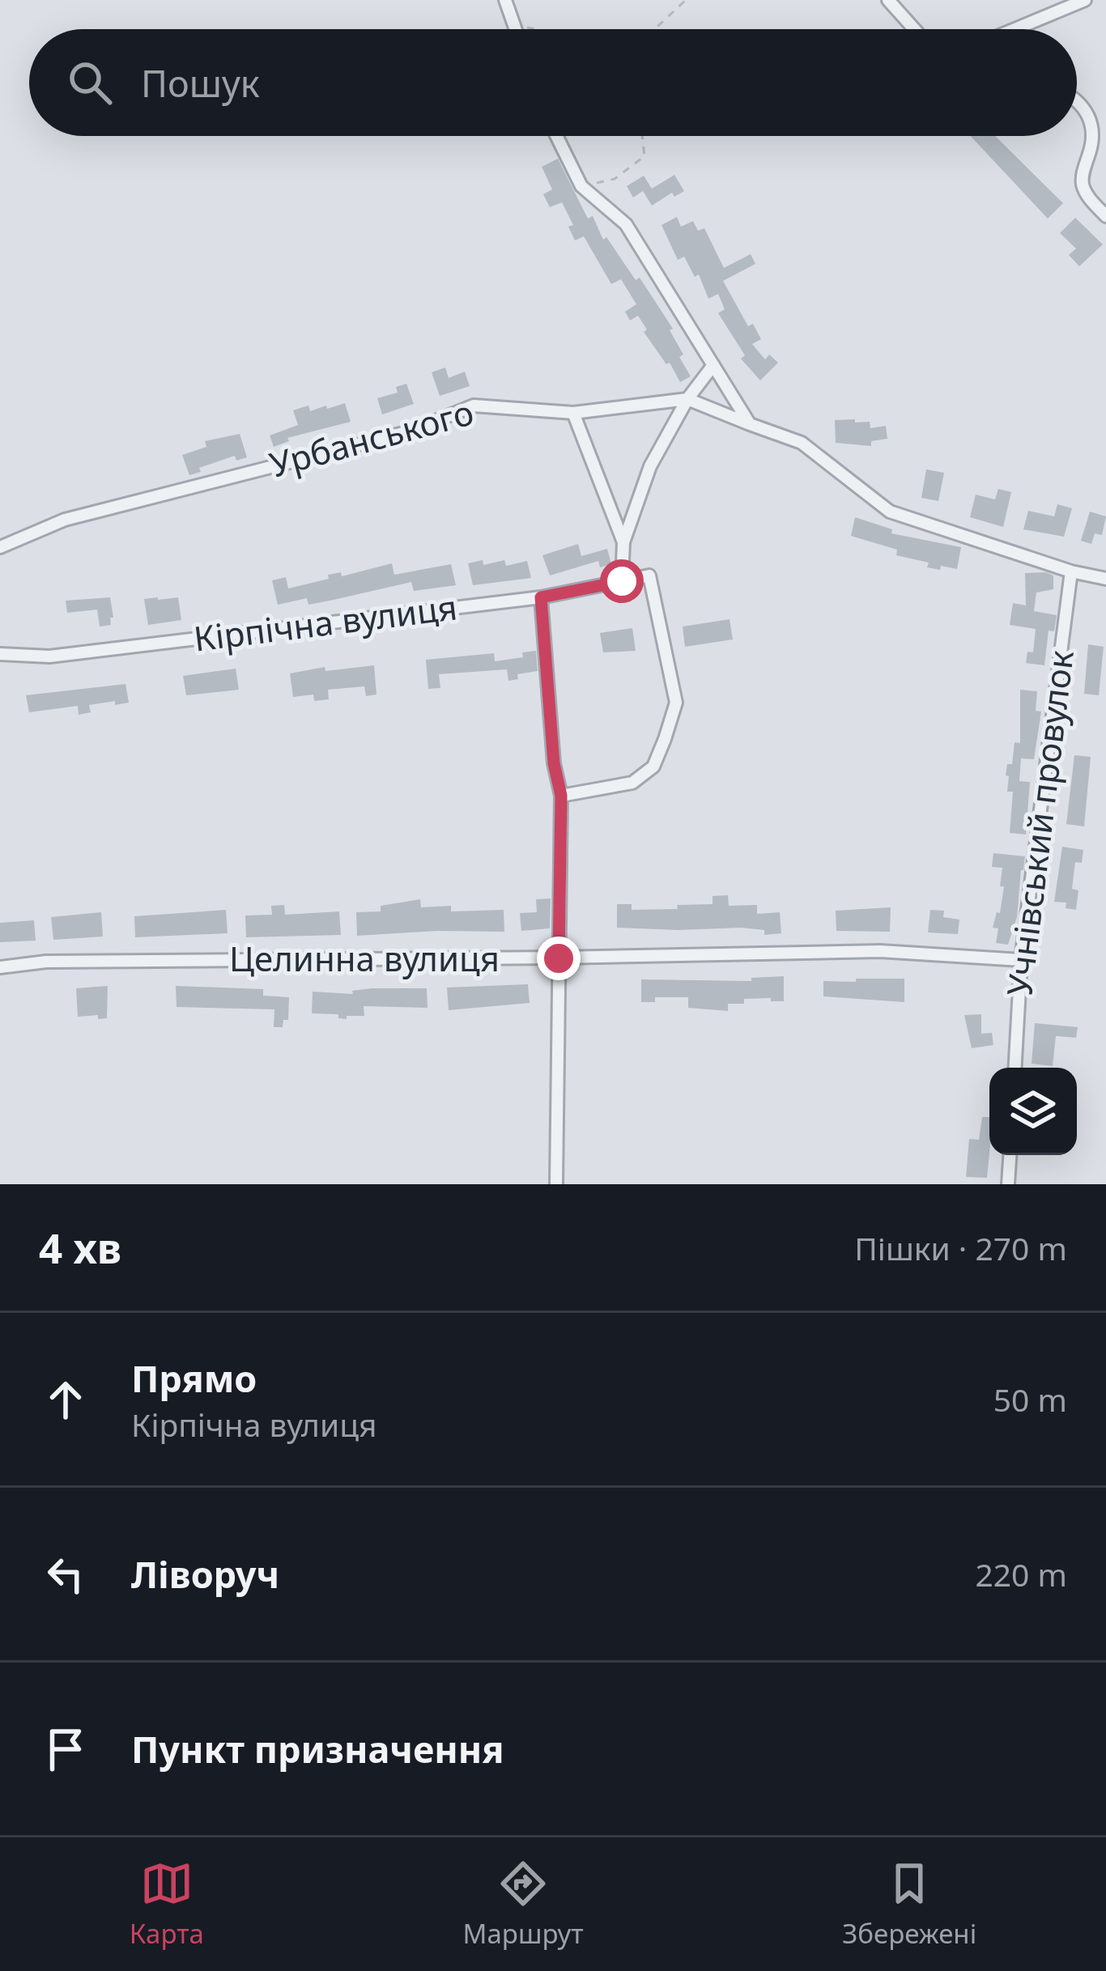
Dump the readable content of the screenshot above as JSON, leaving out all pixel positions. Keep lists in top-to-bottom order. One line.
{"streets":{"street":["Урбанського","Кiрпiчна вулиця","Учнівський провулок","Целинна вулиця"]},"crossings":[["Урбанського","Учнівський провулок"],["Учнівський провулок","Целинна вулиця"]],"page":{"search":"Пошук","heading":["4 хв","Пішки · 270 m"],"list":[["Прямо","Кiрпiчна вулиця","50 m"],["Ліворуч","220 m"],"Пункт призначення"],"nav":["Карта","Маршрут","Збережені"]}}
